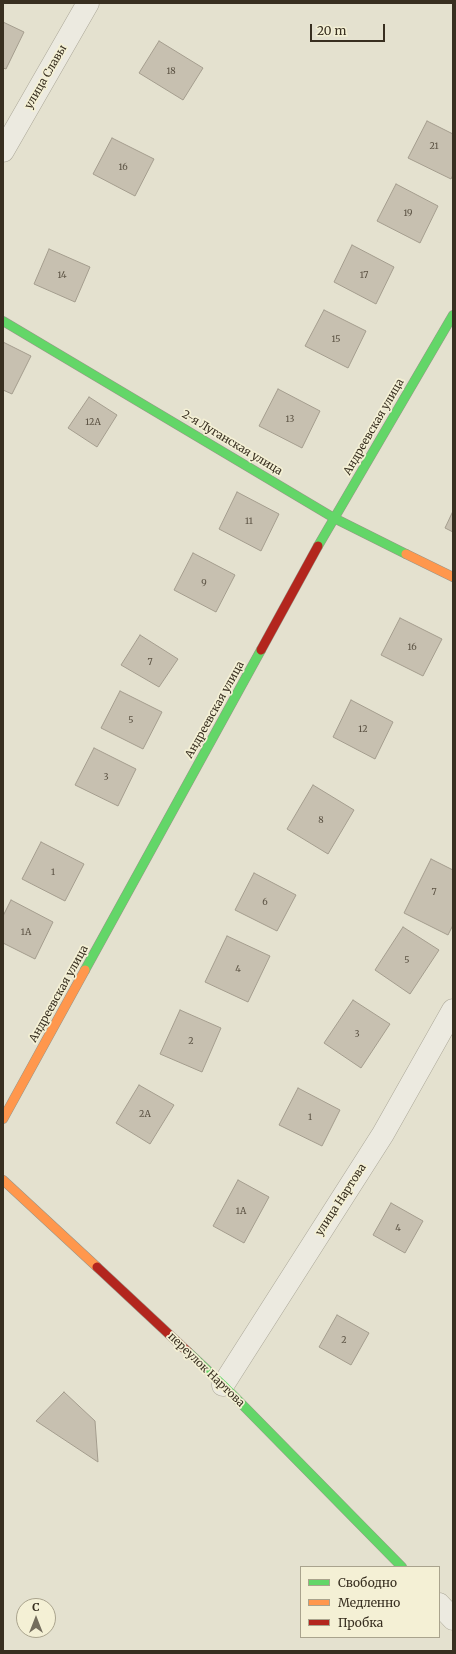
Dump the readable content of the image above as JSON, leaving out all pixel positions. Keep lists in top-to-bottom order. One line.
{"streets":{"street":["улица Славы","Андреевская улица","2-я Луганская улица","улица Нартова","переулок Нартова"]},"crossings":[["Андреевская улица","2-я Луганская улица"],["улица Нартова","переулок Нартова"]],"house_numbers":["18","21","16","19","14","17","15","13","12А","11","9","16","7","5","12","3","8","1","7","6","1А","5","4","3","2","2А","1","1А","4","2"],"legend":["Свободно","Медленно","Пробка"],"scale_bar":"20 m","north":"top"}
